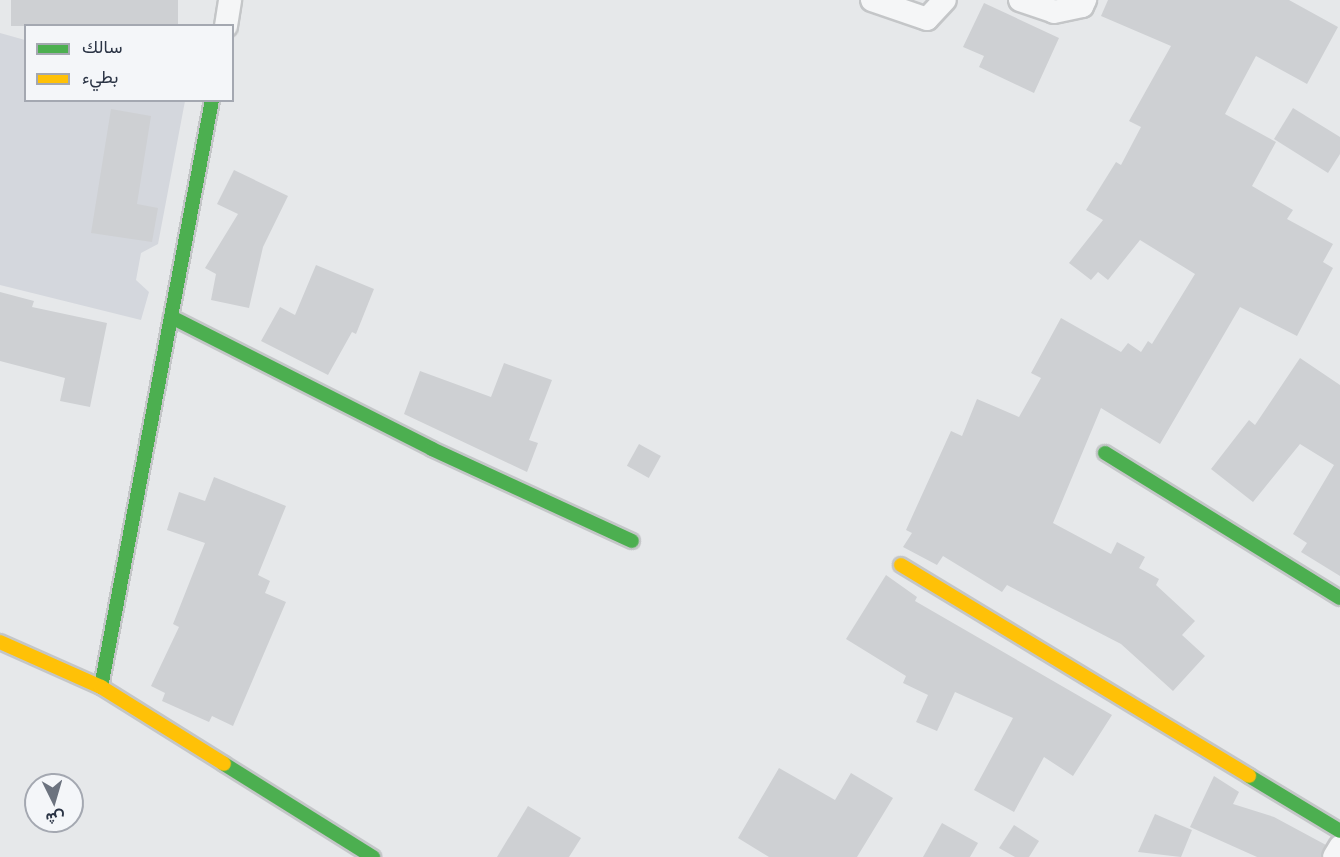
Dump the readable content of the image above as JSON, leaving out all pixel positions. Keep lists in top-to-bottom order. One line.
{"legend":["سالك","بطيء"],"north":"bottom"}
